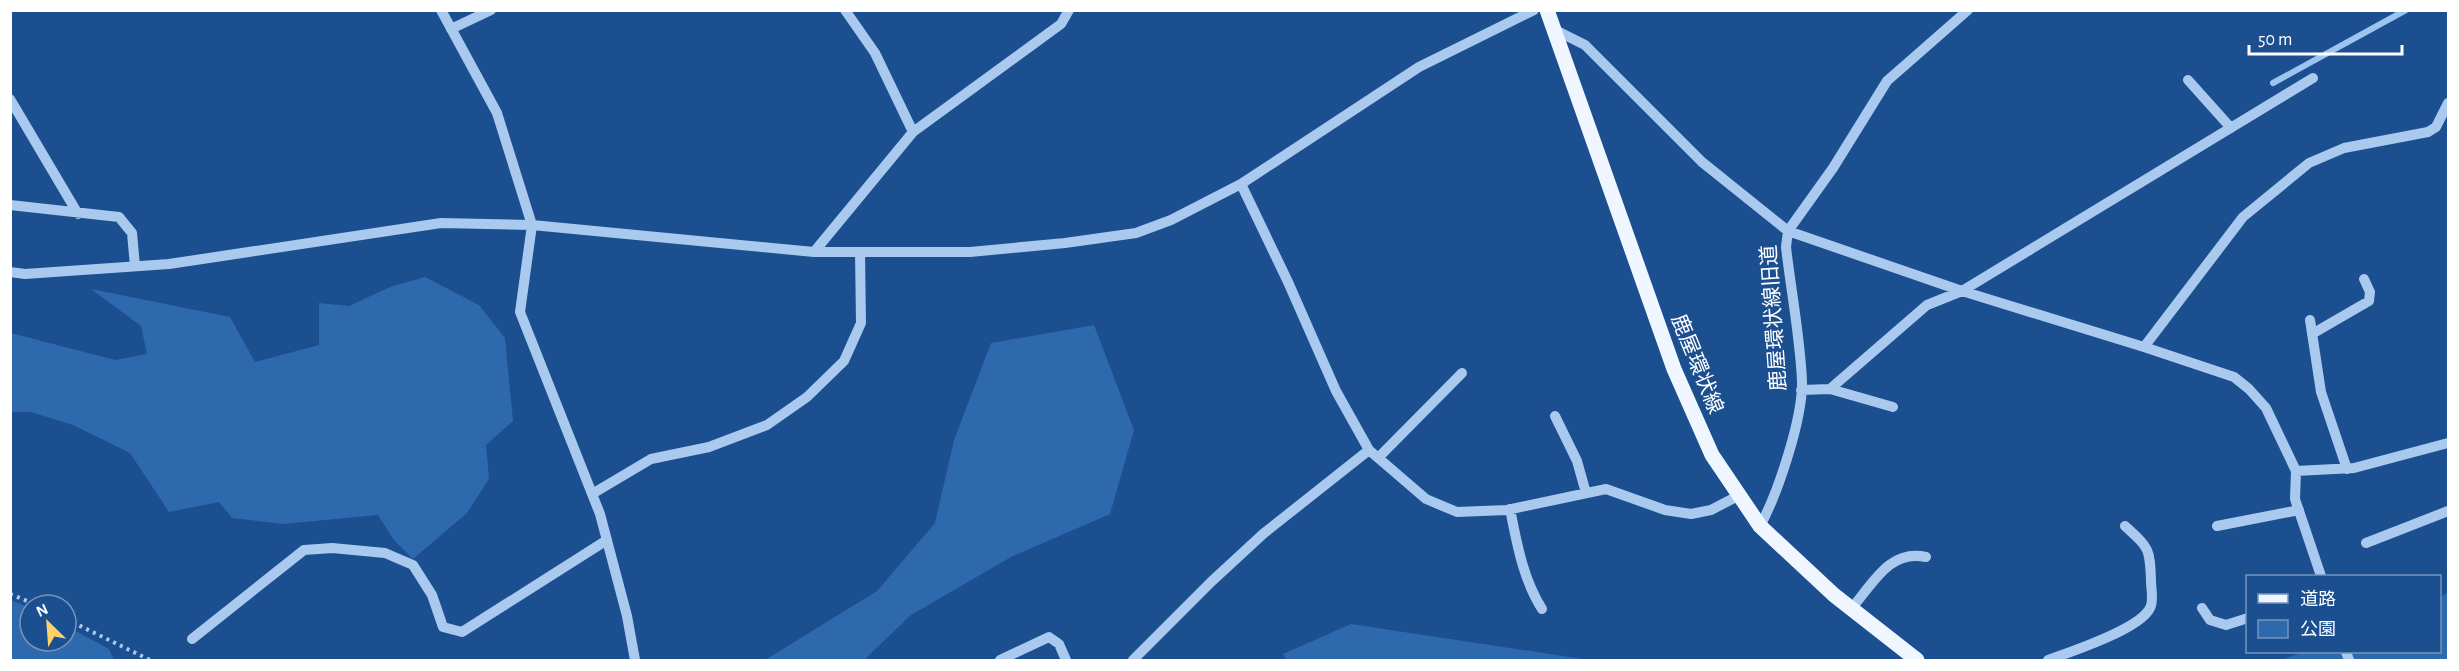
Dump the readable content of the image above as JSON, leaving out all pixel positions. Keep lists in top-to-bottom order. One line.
{"streets":{"main road":["鹿屋環状線"],"street":["鹿屋環状線旧道"]},"crossings":[["鹿屋環状線旧道","鹿屋環状線"]],"legend":["道路","公園"],"scale_bar":"50 m","north":"top left"}
